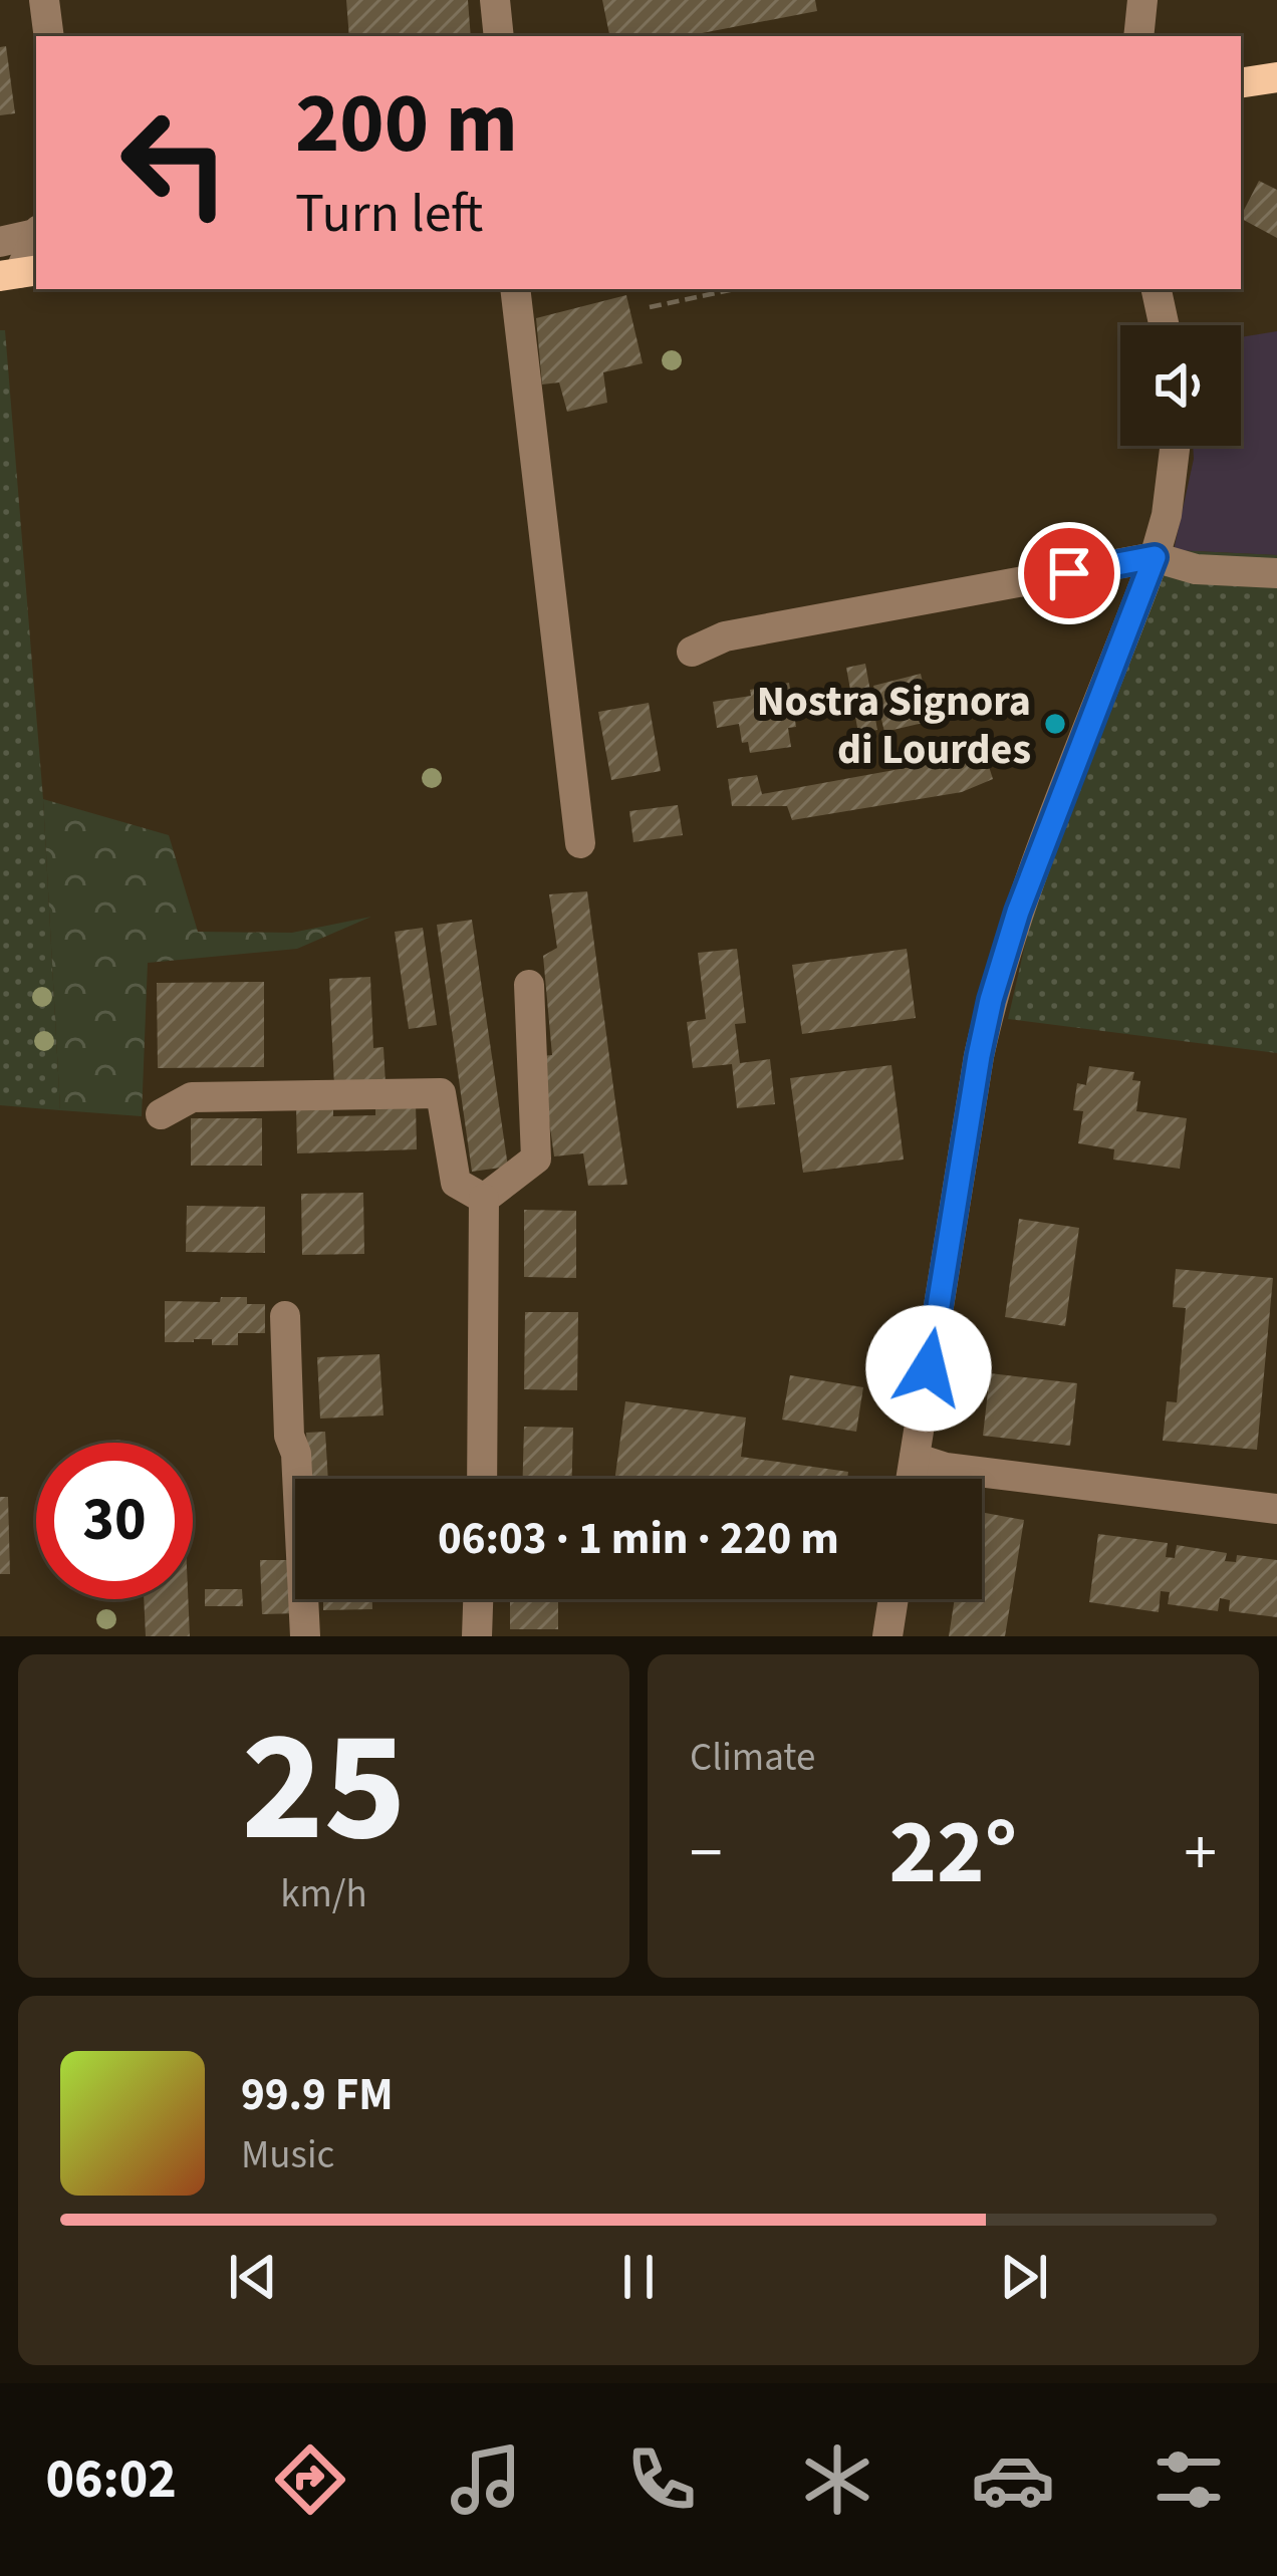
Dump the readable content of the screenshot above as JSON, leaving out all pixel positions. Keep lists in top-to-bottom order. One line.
{"places":["Nostra Signora di Lourdes"],"page":{"turn":["200 m","Turn left"],"limit":"30","trip":"06:03 · 1 min · 220 m","tile":[["25","km/h"],"Climate"],"heat":["−","22°","+"],"song":["99.9 FM","Music"],"tabs":"06:02"}}
